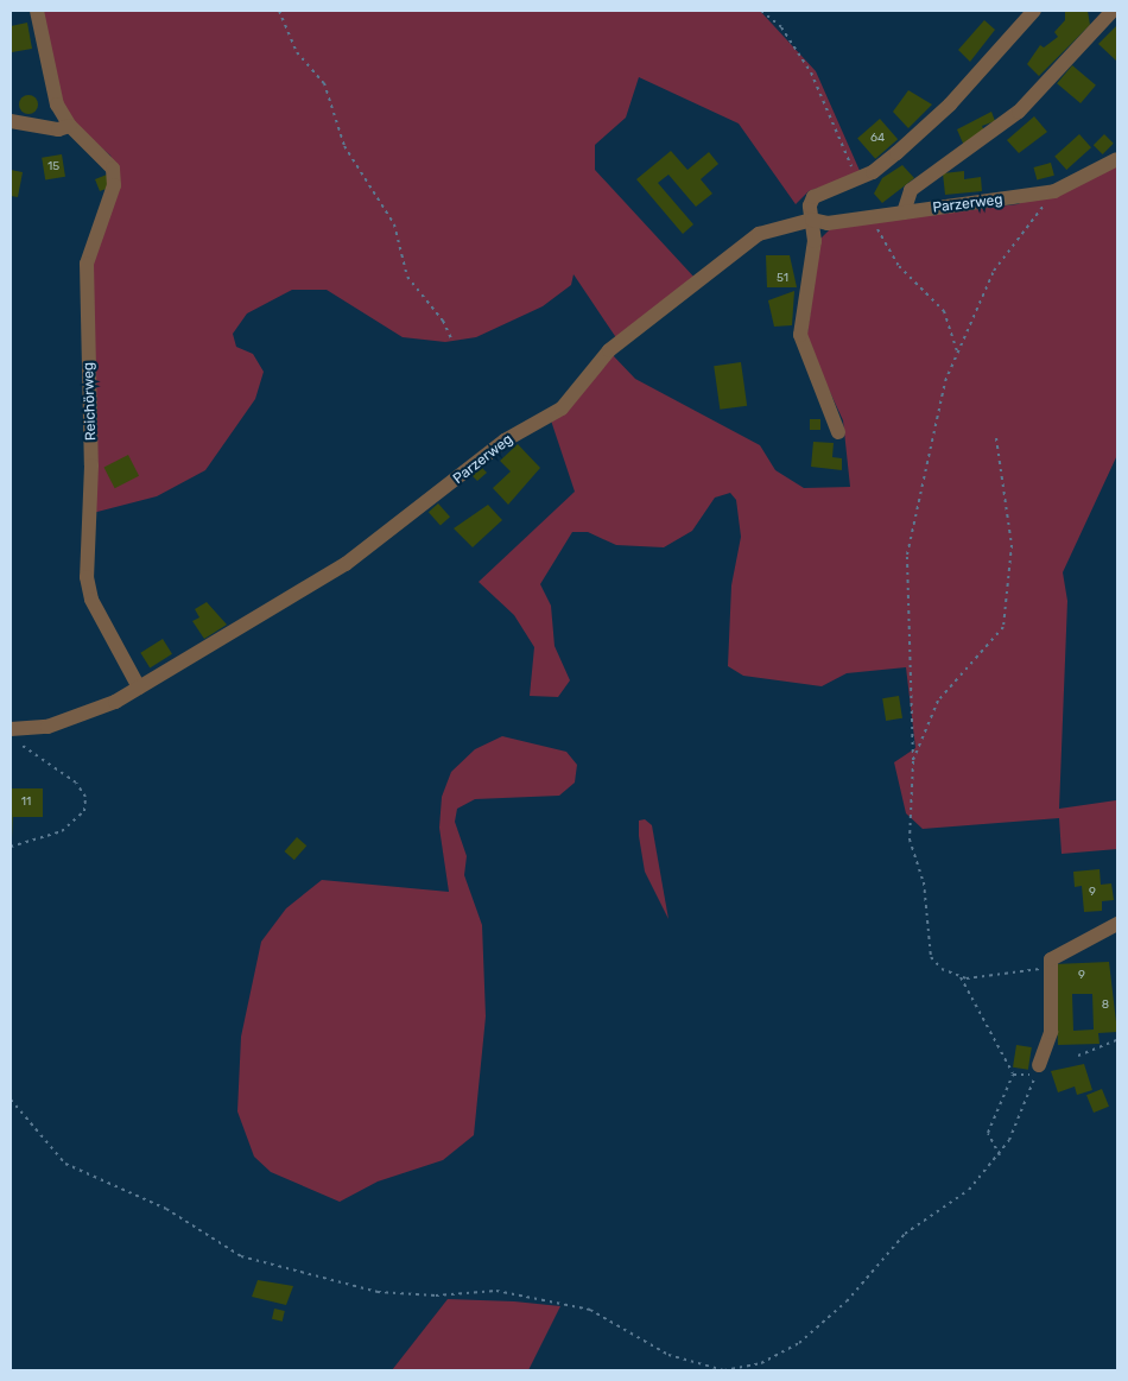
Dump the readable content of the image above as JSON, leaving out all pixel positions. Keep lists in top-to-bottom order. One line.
{"streets":{"street":["Parzerweg","Reichörweg"]},"crossings":[["Parzerweg","Reichörweg"]],"house_numbers":["64","15","51","11","9","9","8"]}
